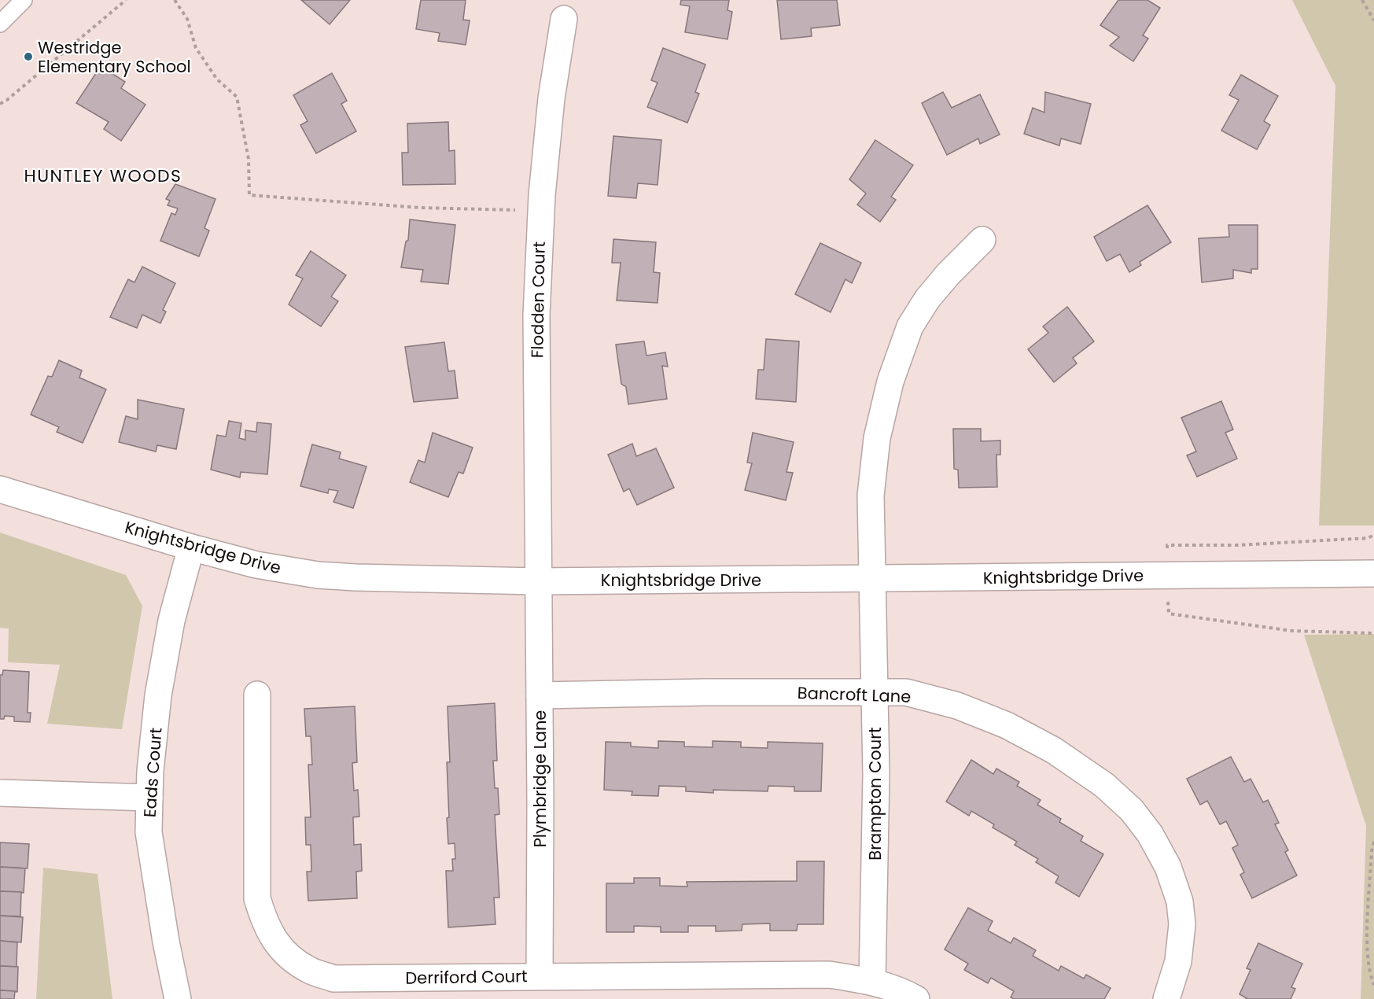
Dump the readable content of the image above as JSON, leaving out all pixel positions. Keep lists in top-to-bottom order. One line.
{"streets":{"street":["Flodden Court","Knightsbridge Drive","Bancroft Lane","Eads Court","Plymbridge Lane","Brampton Court","Derriford Court"]},"crossings":[["Flodden Court","Knightsbridge Drive"],["Flodden Court","Plymbridge Lane"],["Knightsbridge Drive","Eads Court"],["Knightsbridge Drive","Plymbridge Lane"],["Knightsbridge Drive","Brampton Court"],["Bancroft Lane","Plymbridge Lane"],["Bancroft Lane","Brampton Court"],["Plymbridge Lane","Derriford Court"],["Brampton Court","Derriford Court"]],"districts":["HUNTLEY WOODS"],"places":["Westridge Elementary School"]}
